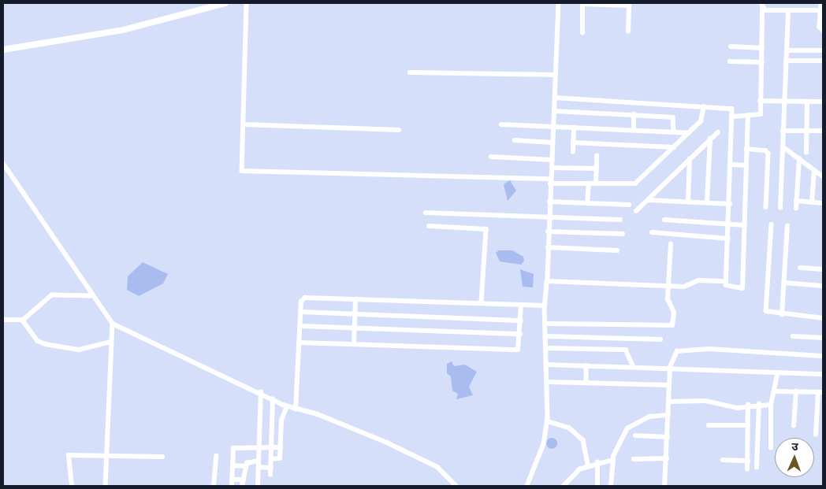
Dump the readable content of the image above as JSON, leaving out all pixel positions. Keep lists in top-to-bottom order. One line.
{"north":"top"}
